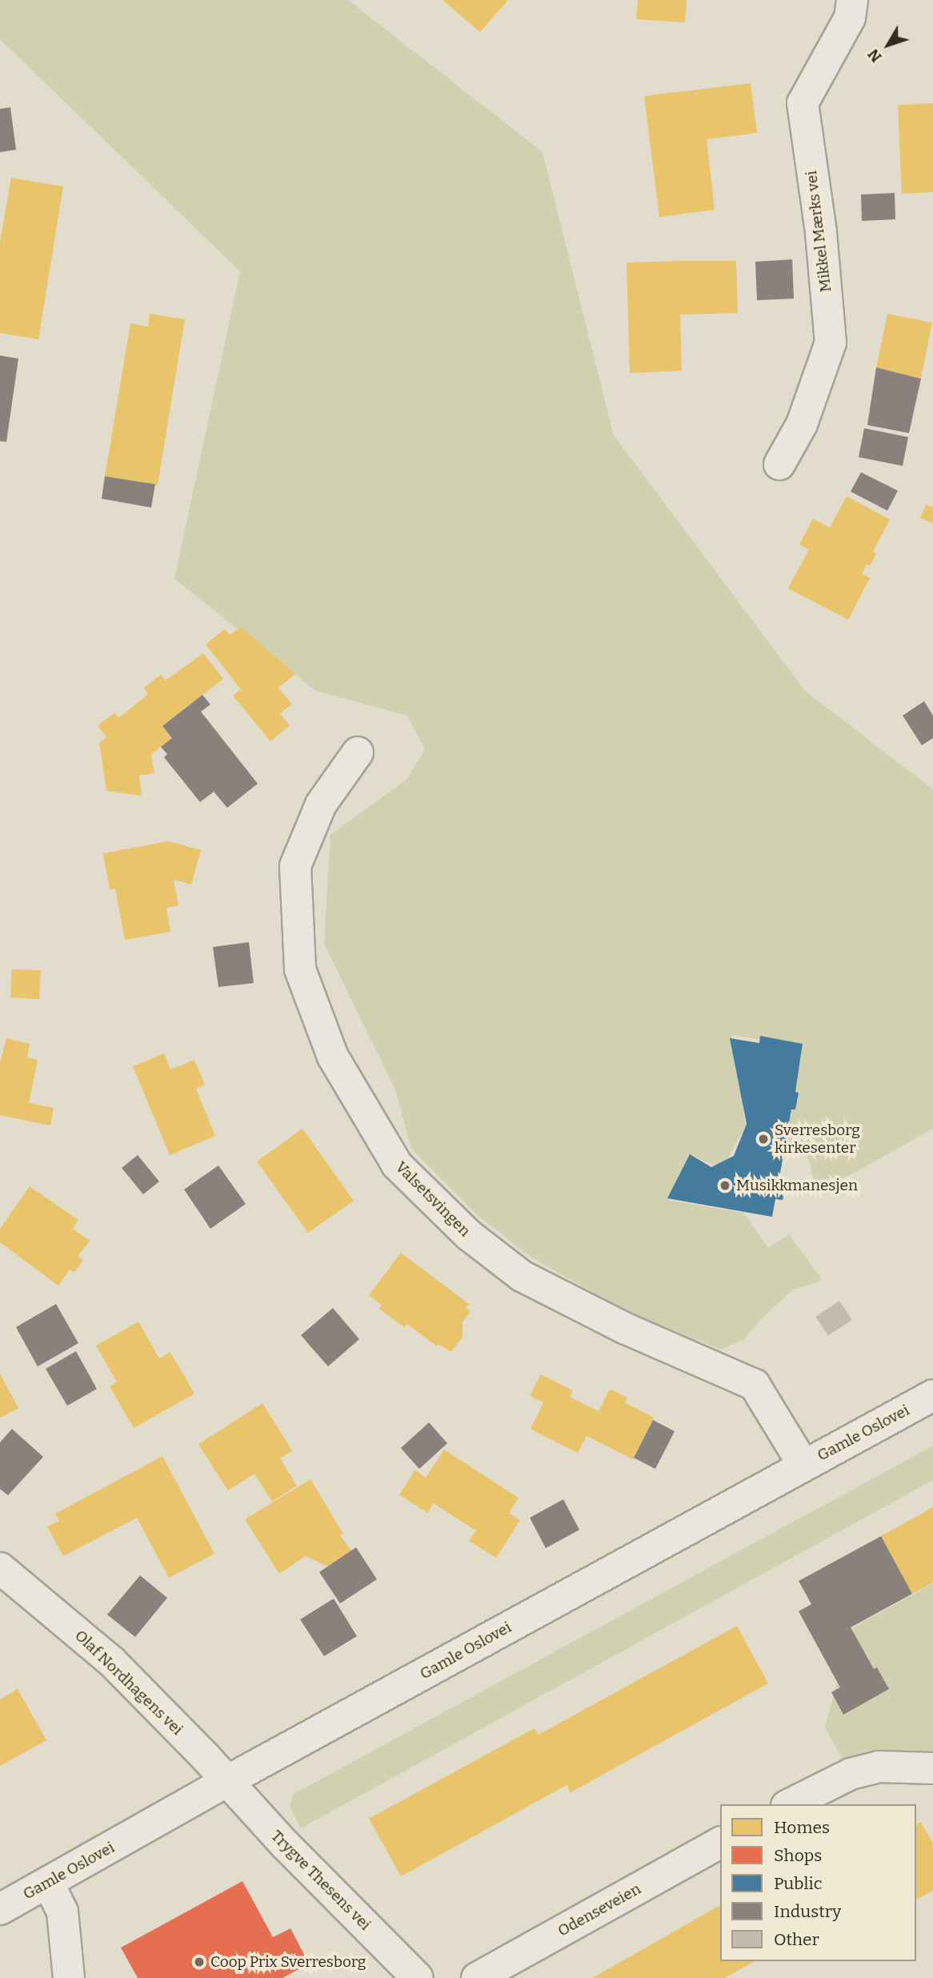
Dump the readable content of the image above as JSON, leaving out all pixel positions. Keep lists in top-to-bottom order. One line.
{"streets":{"street":["Mikkel Mærks vei","Valsetsvingen","Gamle Oslovei","Olaf Nordhagens vei","Trygve Thesens vei","Odenseveien"]},"crossings":[["Valsetsvingen","Gamle Oslovei"],["Gamle Oslovei","Olaf Nordhagens vei"],["Gamle Oslovei","Trygve Thesens vei"],["Olaf Nordhagens vei","Trygve Thesens vei"]],"places":["Sverresborg kirkesenter","Musikkmanesjen","Coop Prix Sverresborg"],"legend":["Homes","Shops","Public","Industry","Other"],"north":"bottom left"}
